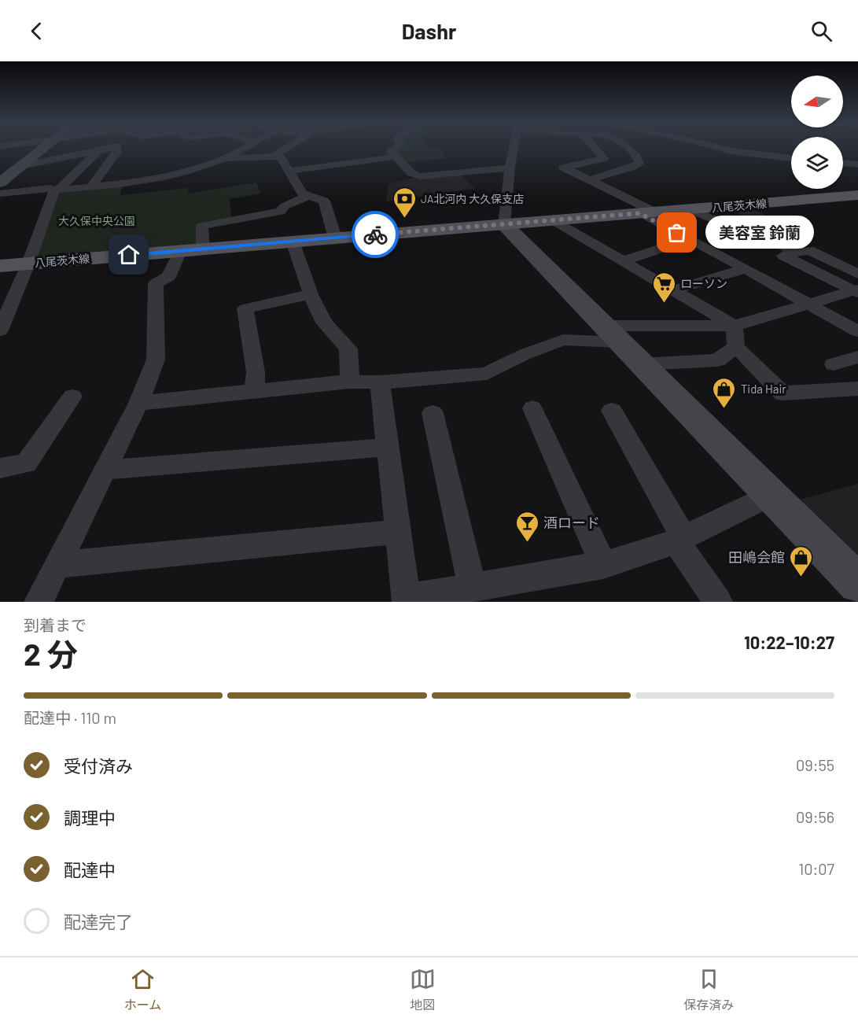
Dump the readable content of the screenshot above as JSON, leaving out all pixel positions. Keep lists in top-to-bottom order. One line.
{"streets":{"main road":["八尾茨木線"]},"parks":["大久保中央公園"],"places":{"bank":["JA北河内 大久保支店"],"other":["美容室 鈴蘭"],"supermarket":["ローソン"],"shop":["Tida Hair","田嶋会館"],"bar":["酒ロード"]},"north":"left","page":{"header":"Dashr","bubble":"美容室 鈴蘭","heading":["2 分","到着まで","10:22–10:27"],"bar":"配達中 · 110 m","list":[["受付済み","09:55"],["調理中","09:56"],["配達中","10:07"],"配達完了"],"tabs":["ホーム","地図","保存済み"]}}
